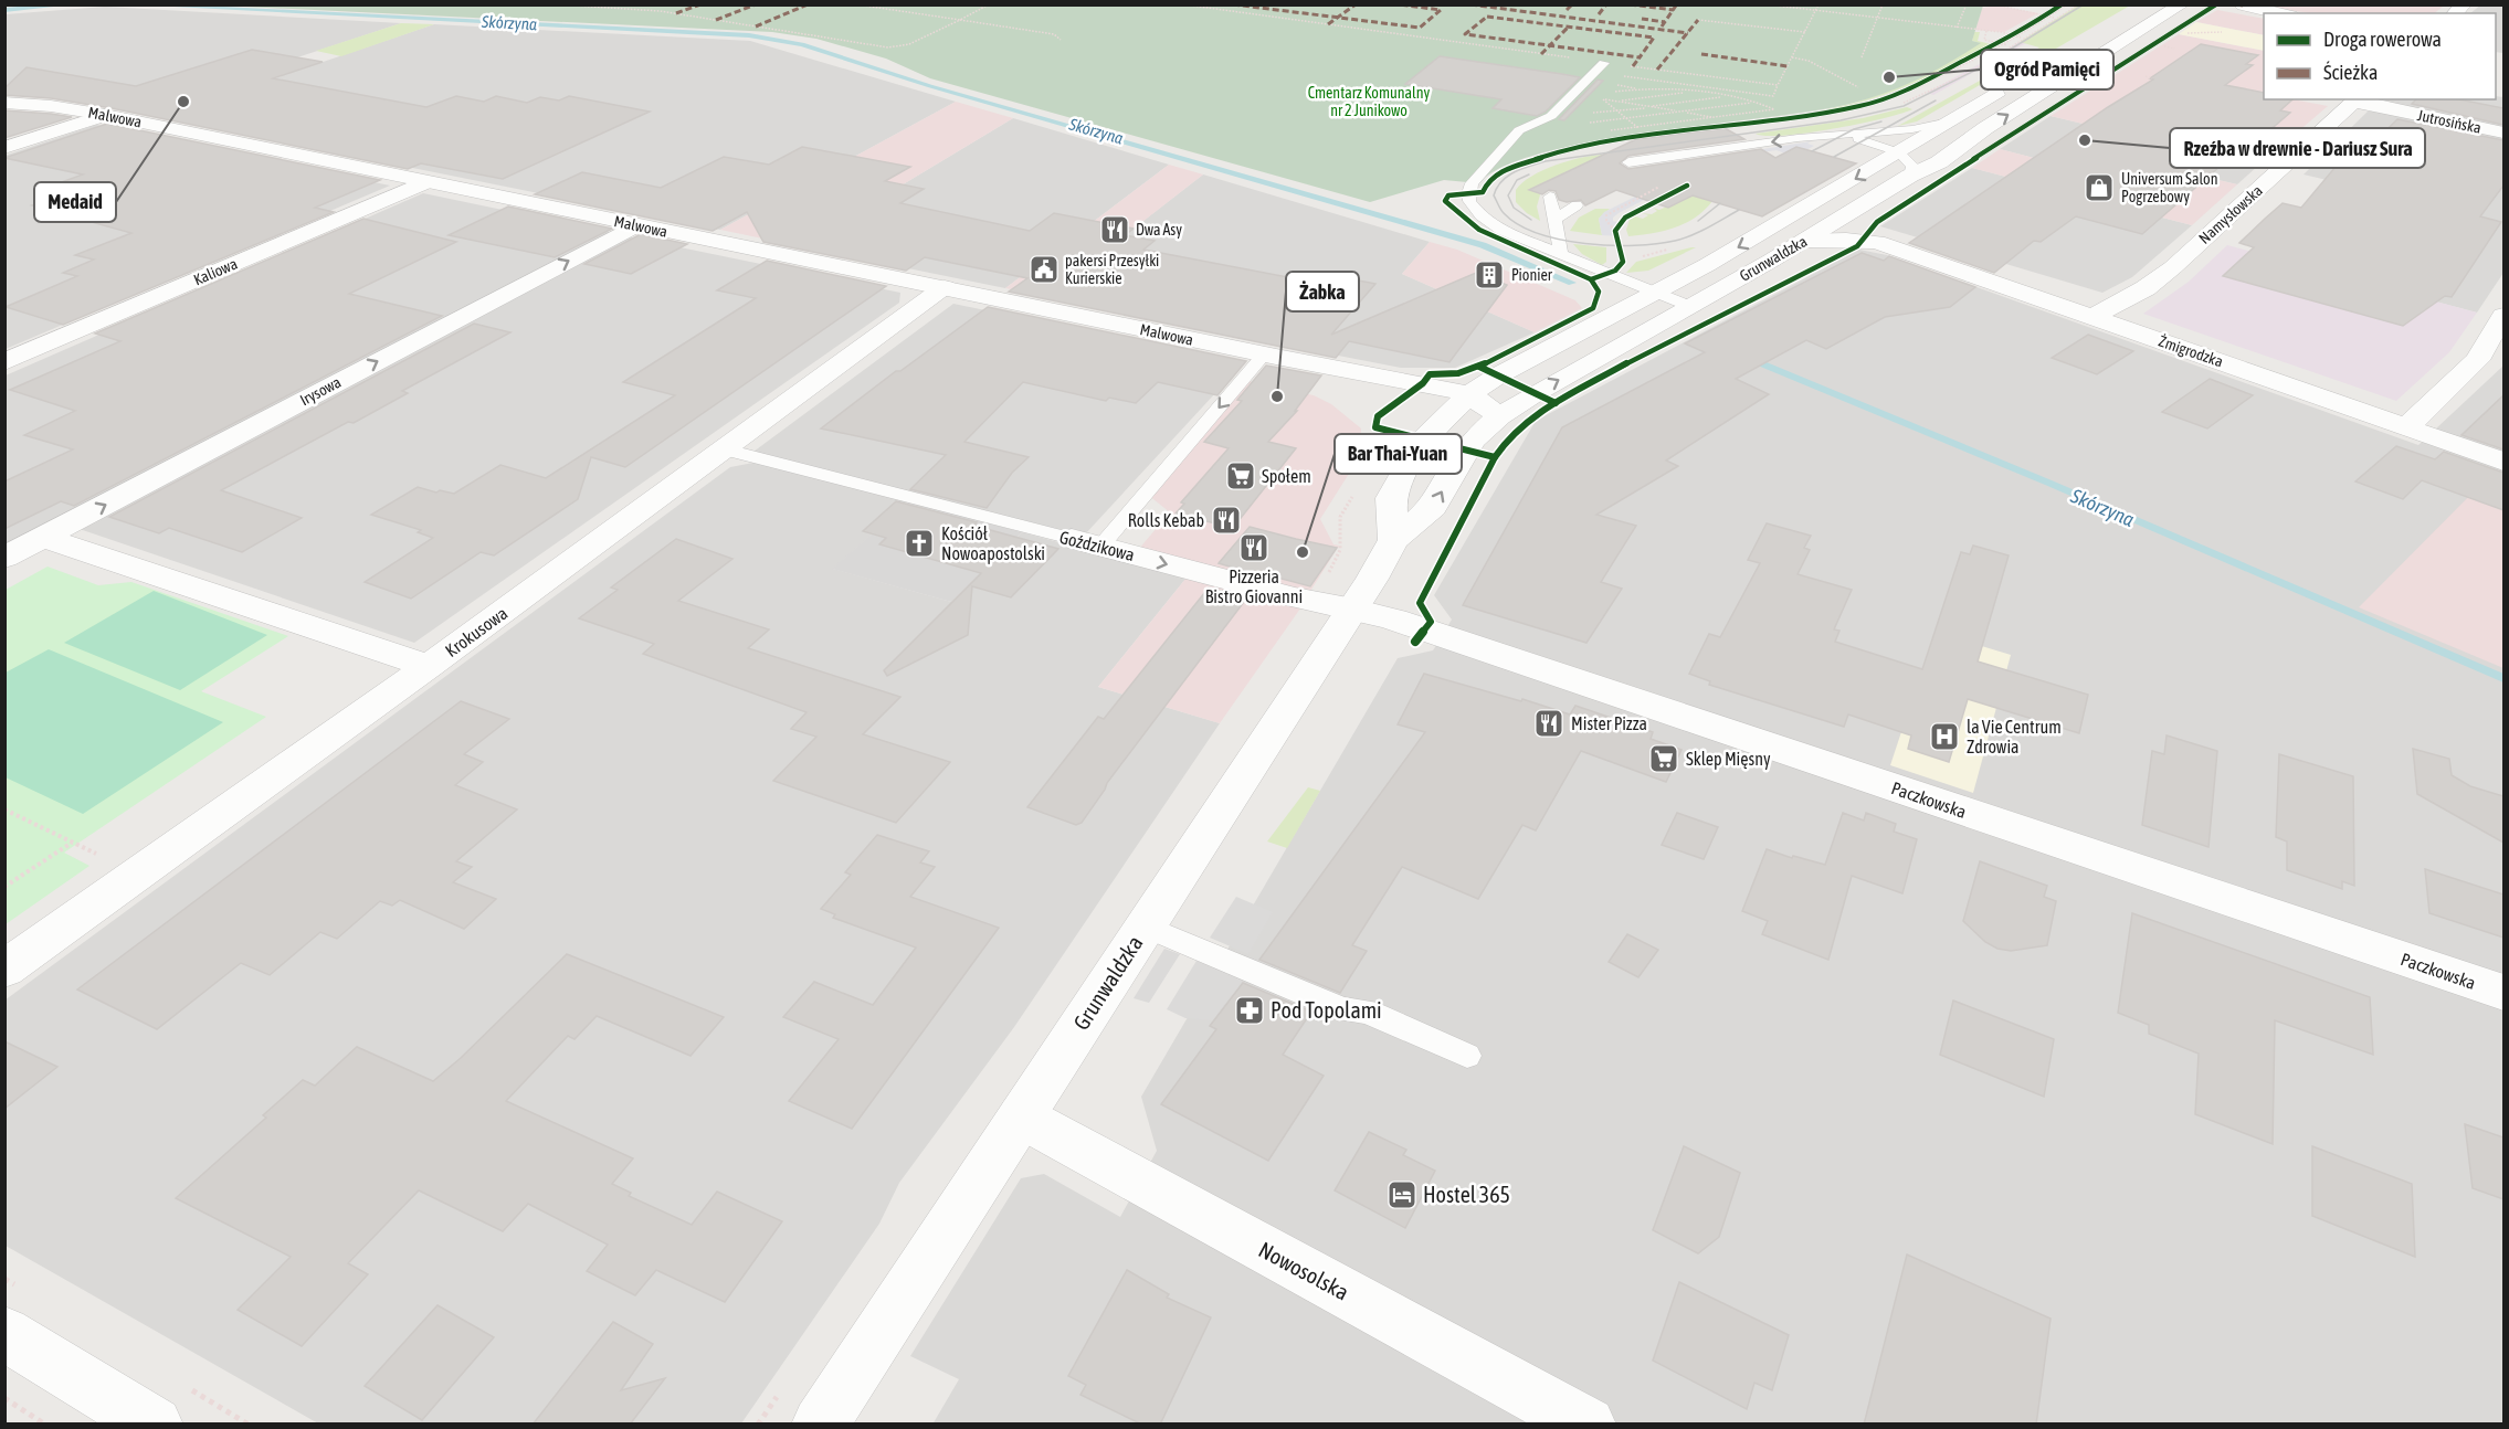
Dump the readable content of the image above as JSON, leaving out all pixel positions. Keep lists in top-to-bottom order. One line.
{"streets":{"street":["Malwowa","Jutrosińska","Namysłowska","Grunwaldzka","Kaliowa","Żmigrodzka","Irysowa","Goździkowa","Krokusowa","Paczkowska","Nowosolska"]},"crossings":[["Malwowa","Grunwaldzka"],["Malwowa","Kaliowa"],["Malwowa","Irysowa"],["Malwowa","Krokusowa"],["Jutrosińska","Namysłowska"],["Namysłowska","Żmigrodzka"],["Grunwaldzka","Żmigrodzka"],["Grunwaldzka","Goździkowa"],["Grunwaldzka","Paczkowska"],["Grunwaldzka","Nowosolska"],["Goździkowa","Krokusowa"],["Goździkowa","Paczkowska"]],"one_way":["Irysowa","Goździkowa"],"water":["Skórzyna"],"parks":["Cmentarz Komunalny nr 2 Junikowo"],"places":{"other":["Ogród Pamięci","Medaid","Rzeźba w drewnie - Dariusz Sura","Żabka","Bar Thai-Yuan"],"shop":["Universum Salon Pogrzebowy"],"restaurant":["Dwa Asy","Rolls Kebab","Pizzeria Bistro Giovanni","Mister Pizza"],"public building":["pakersi Przesyłki Kurierskie"],"building":["Pionier"],"supermarket":["Społem","Sklep Mięsny"],"church":["Kościół Nowoapostolski"],"hospital":["la Vie Centrum Zdrowia"],"pharmacy":["Pod Topolami"],"hotel":["Hostel 365"]},"legend":["Droga rowerowa","Ścieżka"]}
